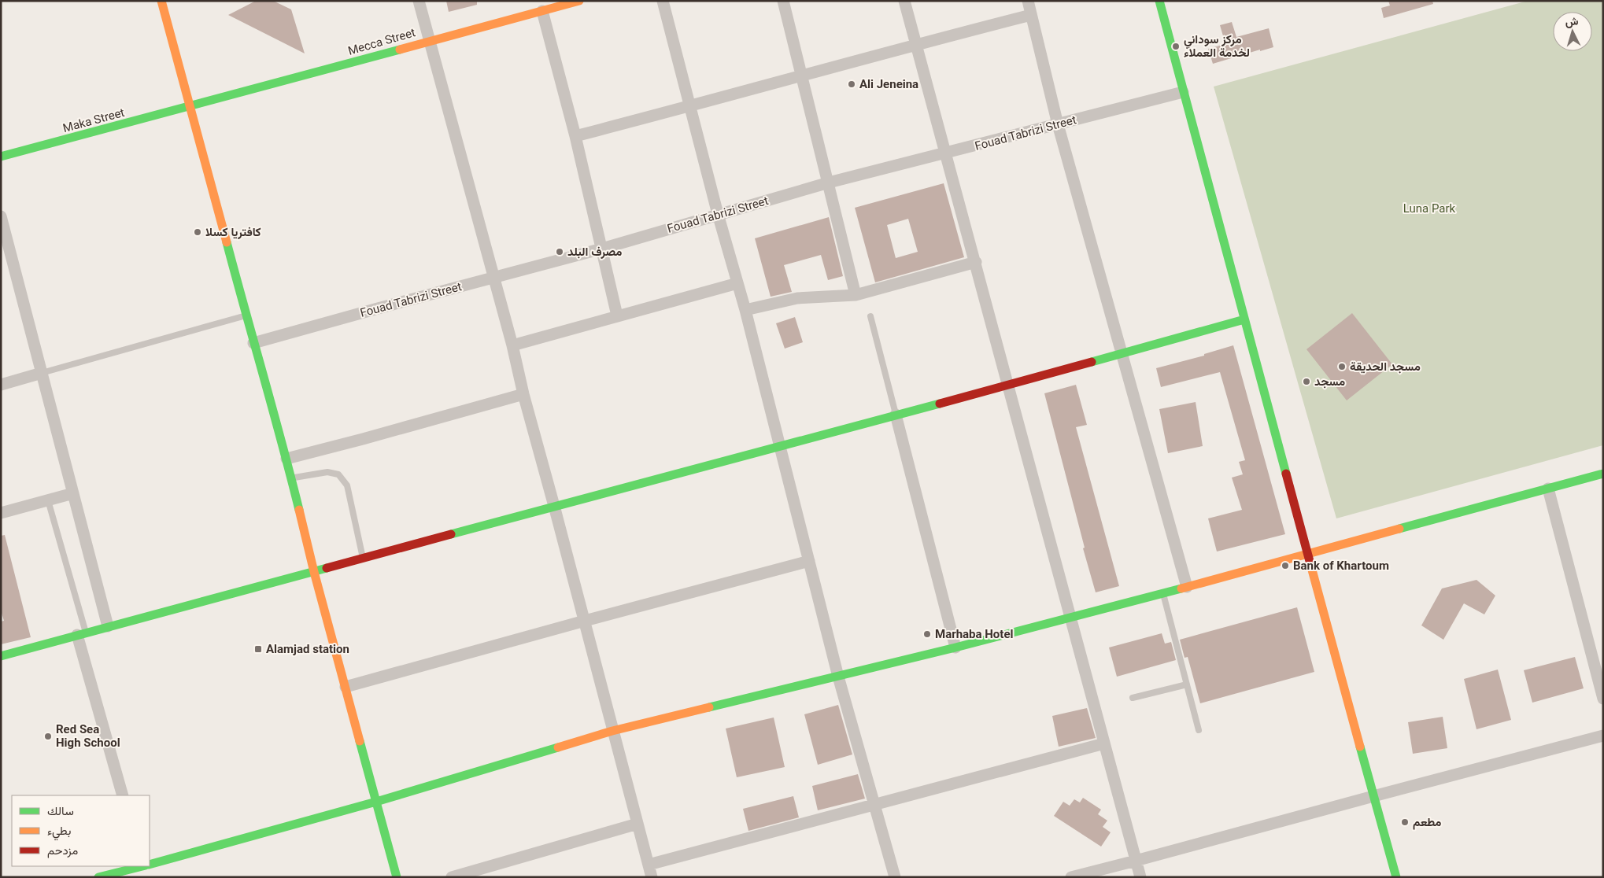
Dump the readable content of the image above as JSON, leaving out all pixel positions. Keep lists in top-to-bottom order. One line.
{"streets":{"main road":["Mecca Street","Maka Street"],"street":["Fouad Tabrizi Street"]},"crossings":[["Mecca Street","Maka Street"]],"parks":["Luna Park"],"places":{"other":["مركز سوداني لخدمة العملاء","Ali Jeneina","كافتريا كسلا","مصرف البلد","مسجد الحديقة","مسجد","Bank of Khartoum","Marhaba Hotel","Red Sea High School","مطعم"],"transit":["Alamjad station"]},"legend":["سالك","بطيء","مزدحم"],"north":"top"}
